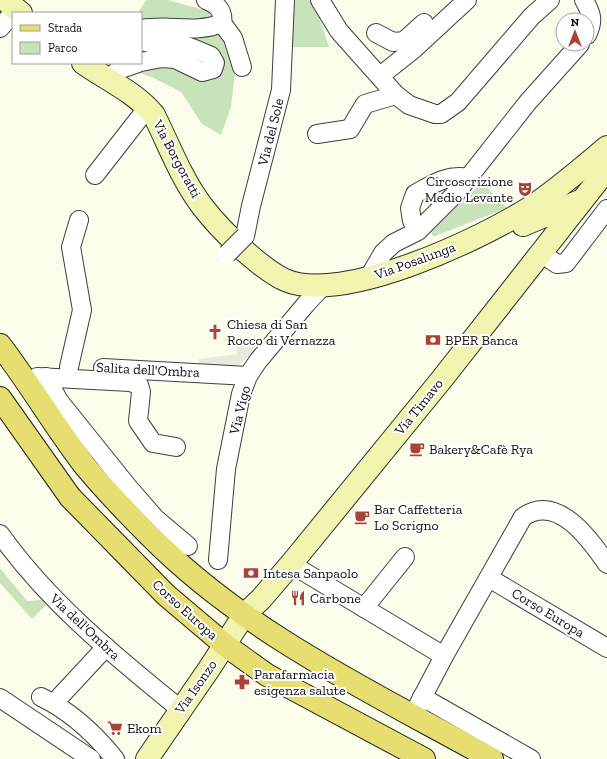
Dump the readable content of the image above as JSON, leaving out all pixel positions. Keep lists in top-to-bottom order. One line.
{"streets":{"main road":["Corso Europa"],"street":["Via del Sole","Via Borgoratti","Via Posalunga","Salita dell'Ombra","Via Timavo","Via Vigo","Via dell'Ombra","Via Isonzo"]},"crossings":[["Via Borgoratti","Via Posalunga"],["Via Borgoratti","Via Vigo"],["Via Posalunga","Via Timavo"],["Via Posalunga","Via Vigo"],["Salita dell'Ombra","Via Vigo"],["Via Timavo","Via Isonzo"],["Corso Europa","Via Isonzo"],["Via dell'Ombra","Via Isonzo"]],"places":{"theatre":["Circoscrizione Medio Levante"],"church":["Chiesa di San Rocco di Vernazza"],"bank":["BPER Banca","Intesa Sanpaolo"],"cafe":["Bakery&Cafè Rya","Bar Caffetteria Lo Scrigno"],"restaurant":["Carbone"],"pharmacy":["Parafarmacia esigenza salute"],"supermarket":["Ekom"]},"legend":["Strada","Parco"],"north":"top"}
